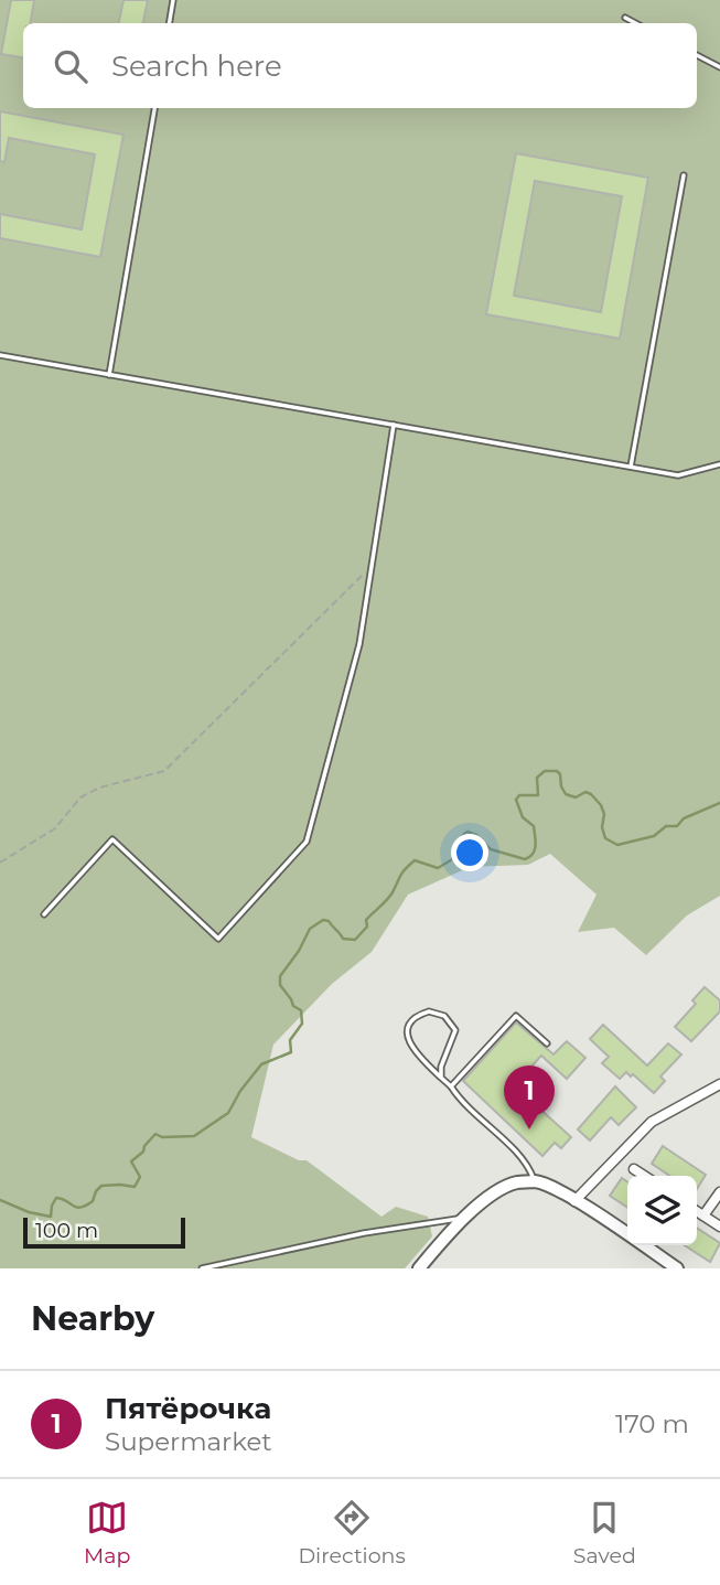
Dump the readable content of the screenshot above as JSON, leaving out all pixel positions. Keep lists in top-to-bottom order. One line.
{"scale_bar":"100 m","page":{"search":"Search here","pins":"1","scale":"100 m","heading":"Nearby","list":[{"mark":"1","name":"Пятёрочка","note":"Supermarket","value":"170 m"}],"nav":["Map","Directions","Saved"]}}
